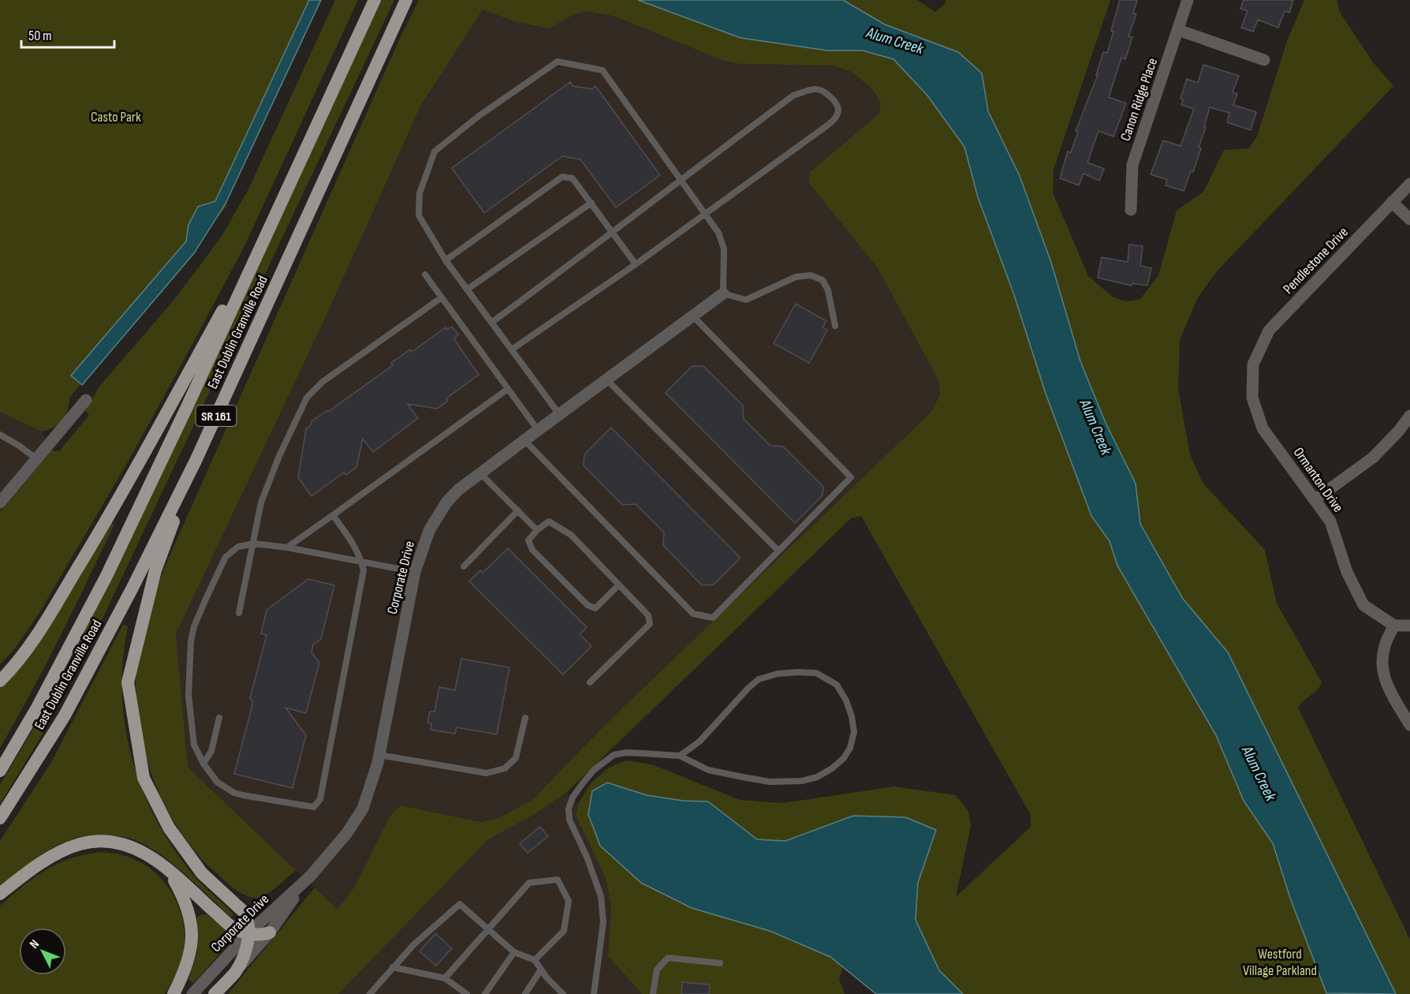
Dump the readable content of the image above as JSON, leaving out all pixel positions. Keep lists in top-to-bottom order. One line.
{"streets":{"main road":["East Dublin Granville Road","SR 161","Corporate Drive"],"street":["Canon Ridge Place","Pendlestone Drive","Ormanton Drive"]},"crossings":[["Pendlestone Drive","Ormanton Drive"]],"water":["Alum Creek"],"parks":["Casto Park","Westford Village Parkland"],"scale_bar":"50 m","north":"top left"}
